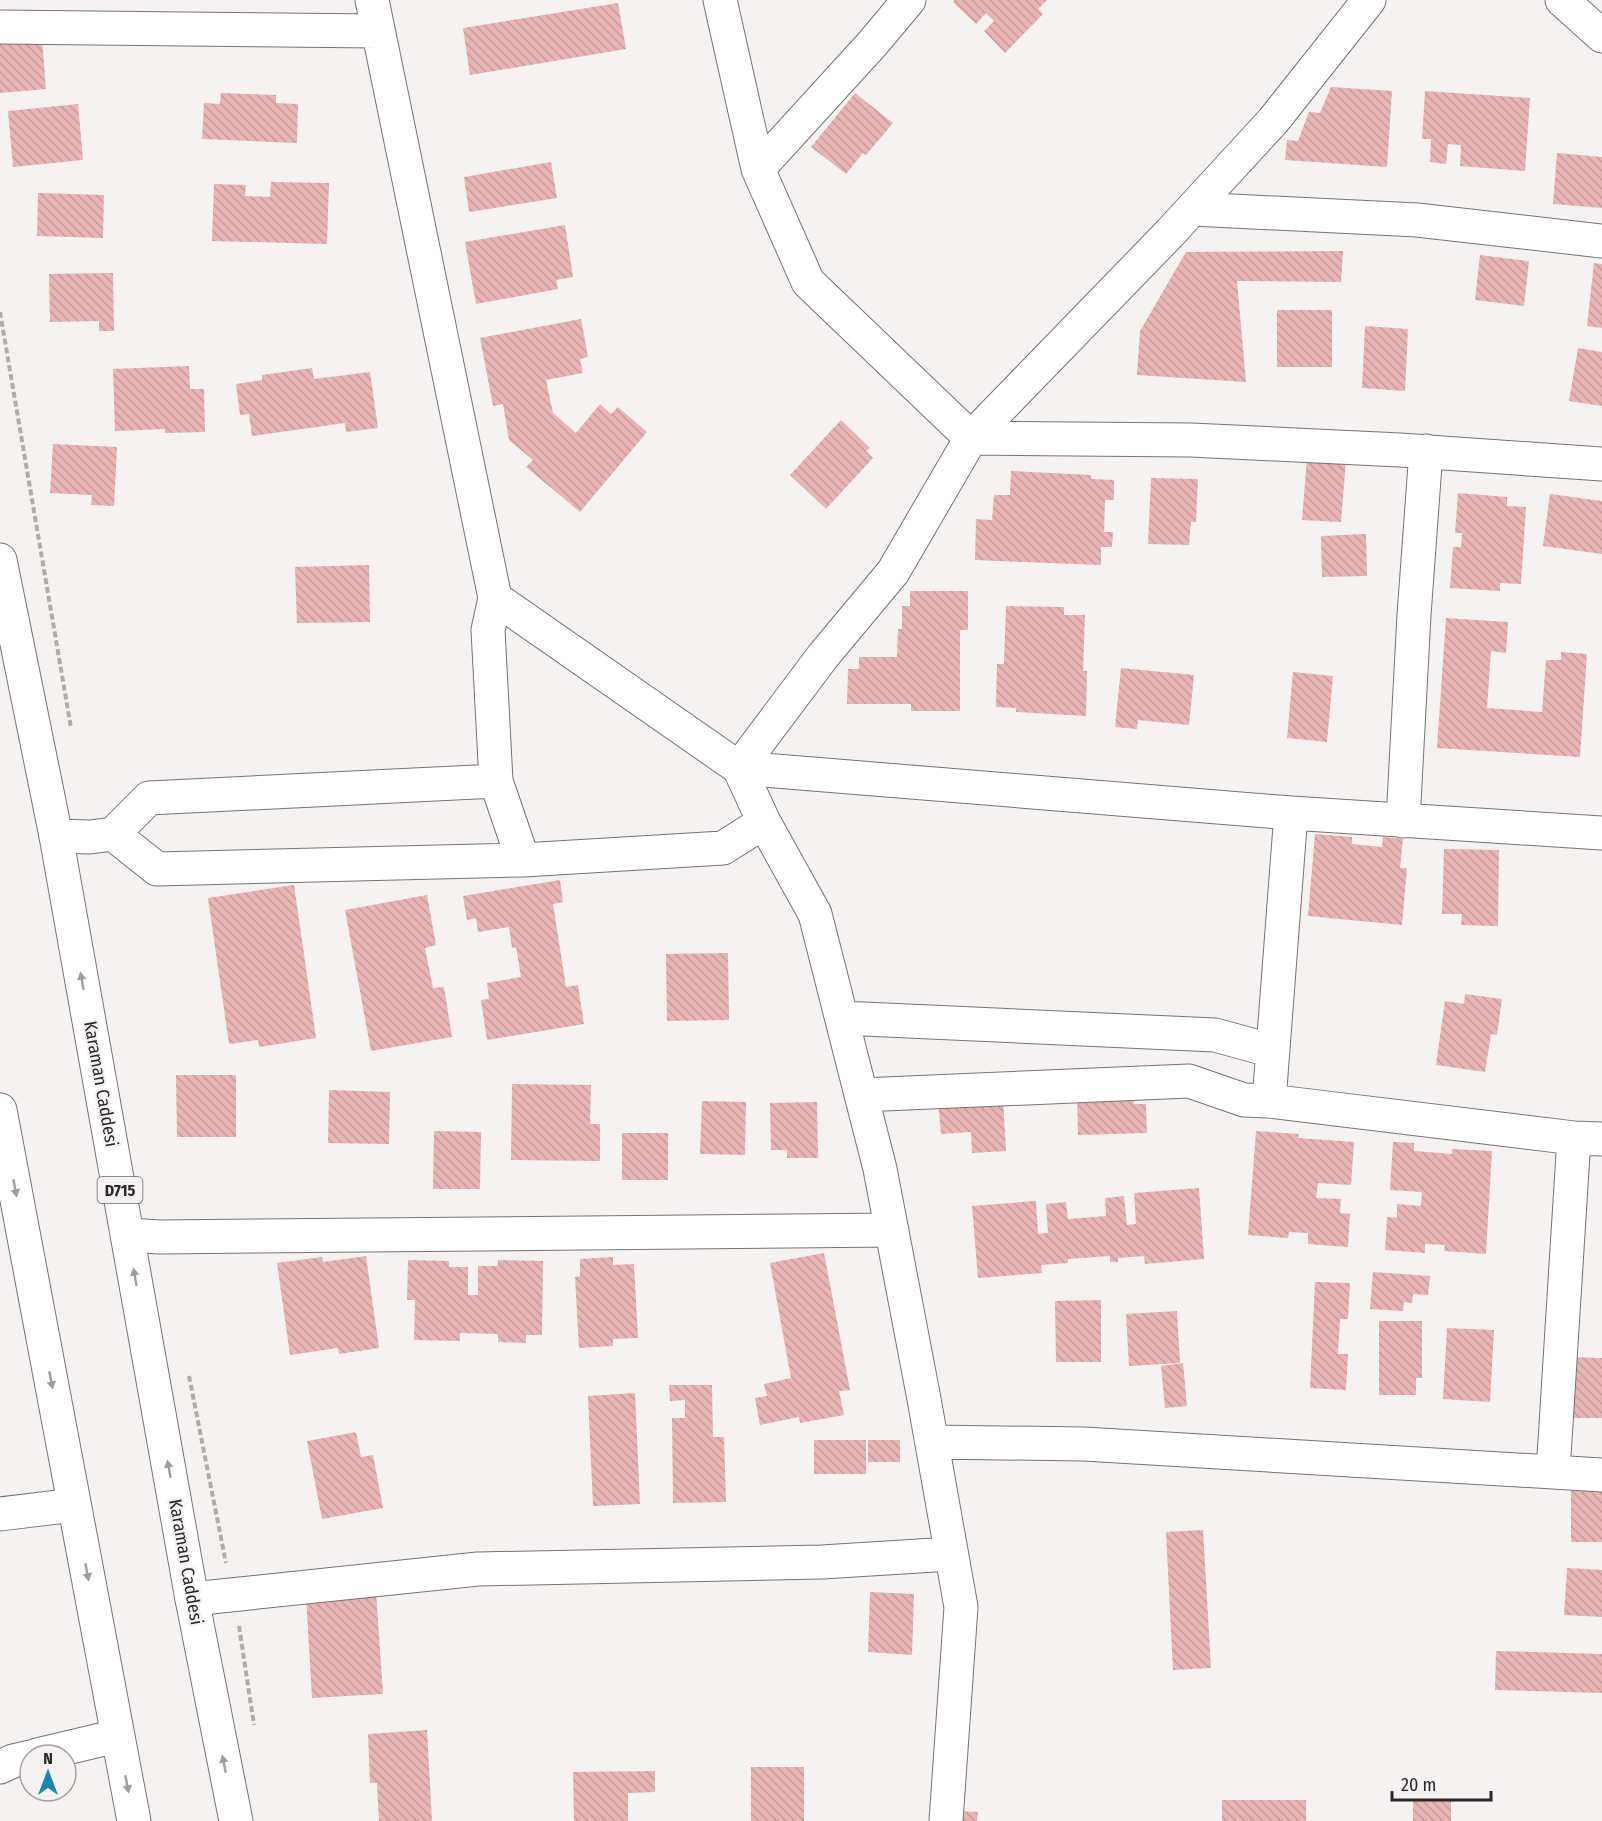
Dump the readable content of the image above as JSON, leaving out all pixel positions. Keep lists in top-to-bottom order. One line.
{"streets":{"main road":["Karaman Caddesi","D715"]},"scale_bar":"20 m","north":"top"}
